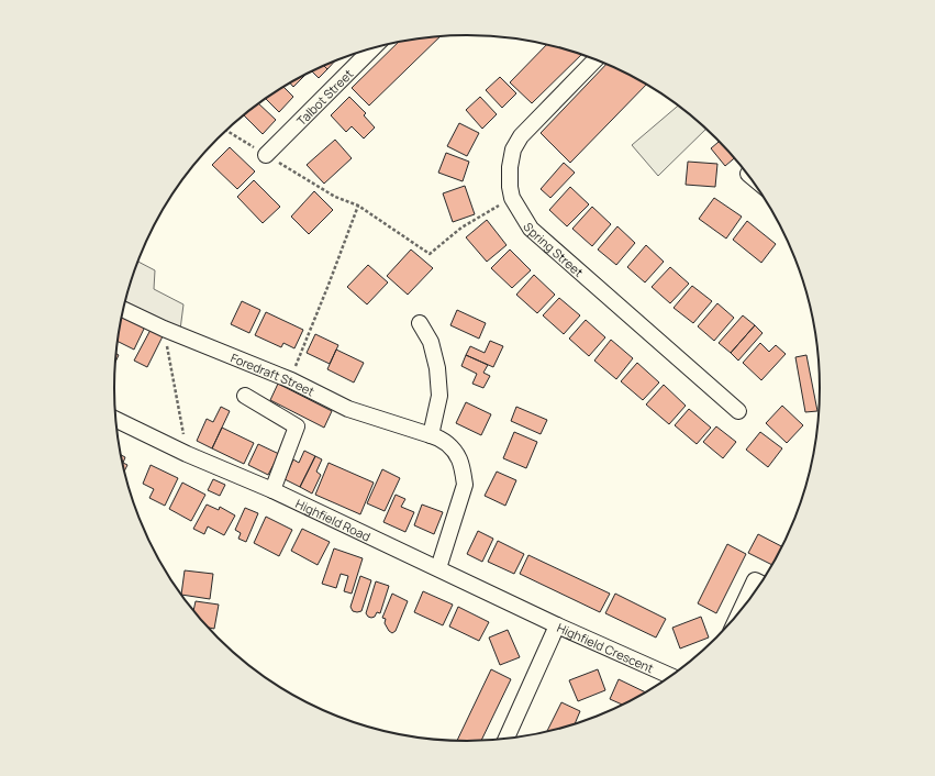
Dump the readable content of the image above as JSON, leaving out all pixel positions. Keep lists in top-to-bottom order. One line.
{"streets":{"street":["Talbot Street","Spring Street","Foredraft Street","Highfield Road","Highfield Crescent"]},"crossings":[["Foredraft Street","Highfield Road"],["Highfield Road","Highfield Crescent"]]}
